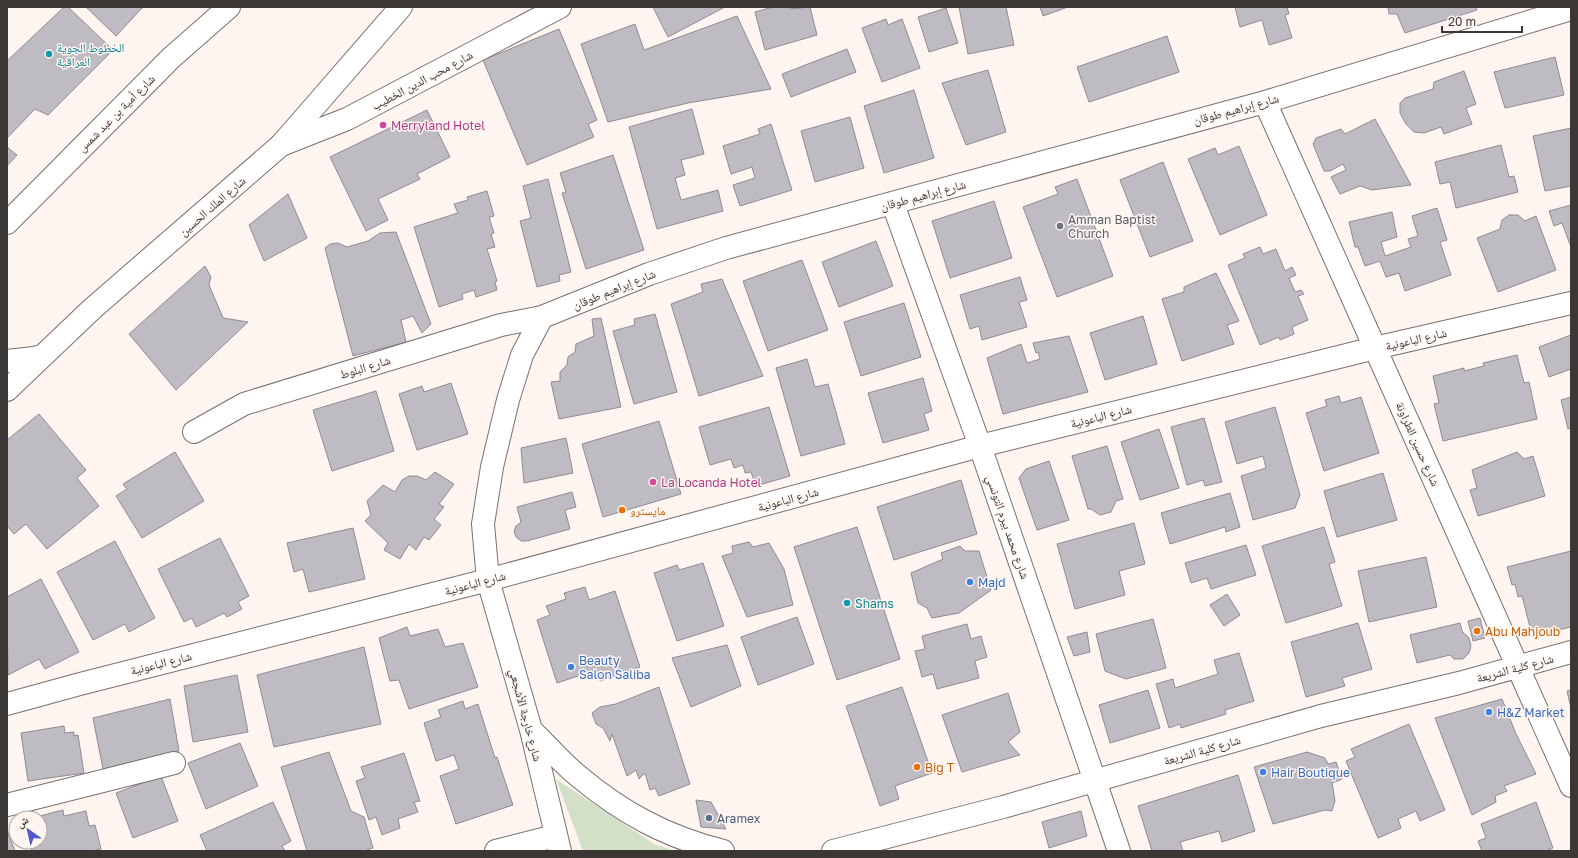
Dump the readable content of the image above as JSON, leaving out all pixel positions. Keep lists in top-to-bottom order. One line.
{"streets":{"street":["شارع محب الدين الخطيب","شارع إبراهيم طوقان","شارع أمية بن عبد شمس","شارع الملك الحسين","شارع الباعونية","شارع البلوط","شارع حسين الطراونة","شارع محمد بيرم التونسي","شارع كلية الشريعة","شارع خارجة الأشجعي"]},"crossings":[["شارع محب الدين الخطيب","شارع الملك الحسين"],["شارع إبراهيم طوقان","شارع البلوط"],["شارع إبراهيم طوقان","شارع حسين الطراونة"],["شارع إبراهيم طوقان","شارع محمد بيرم التونسي"],["شارع الباعونية","شارع حسين الطراونة"],["شارع الباعونية","شارع محمد بيرم التونسي"],["شارع الباعونية","شارع خارجة الأشجعي"],["شارع حسين الطراونة","شارع كلية الشريعة"],["شارع محمد بيرم التونسي","شارع كلية الشريعة"]],"places":["الخطوط الجوية العراقية","Merryland Hotel","Amman Baptist Church","La Locanda Hotel","مايسترو","Majd","Shams","Abu Mahjoub","Beauty Salon Saliba","H&Z Market","Big T","Hair Boutique","Aramex"],"scale_bar":"20 m","north":"top left"}
